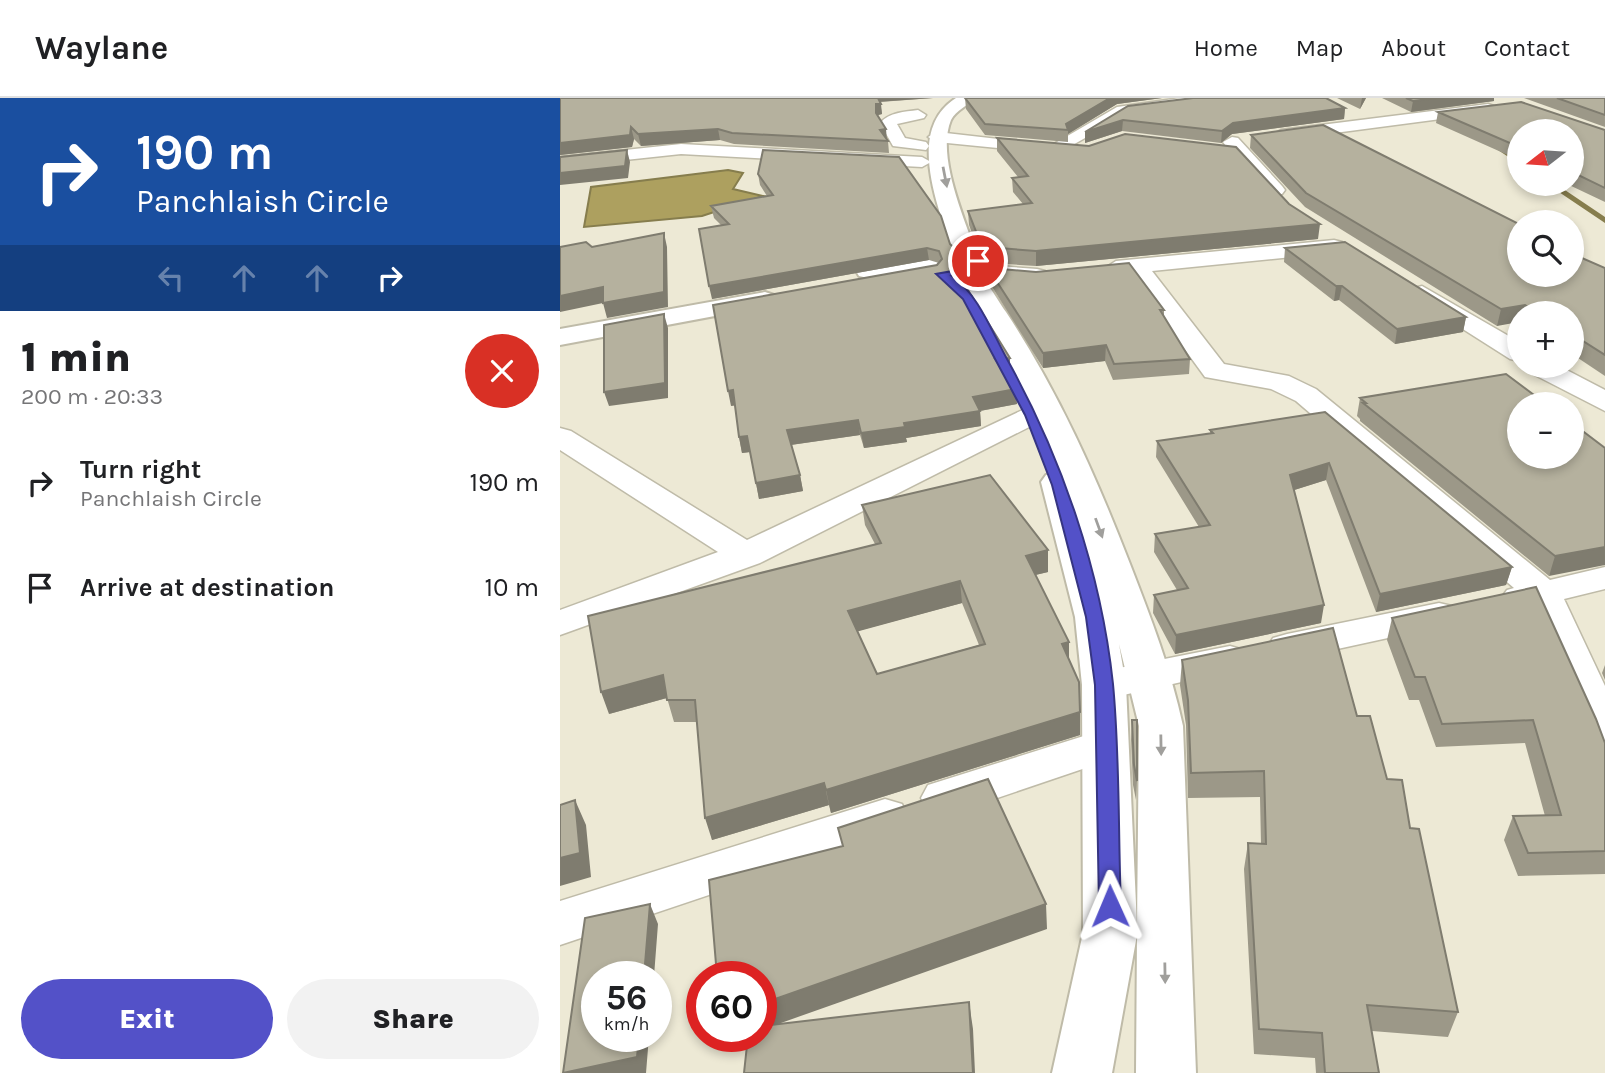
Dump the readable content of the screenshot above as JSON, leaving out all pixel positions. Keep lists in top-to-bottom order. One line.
{"north":"left","page":{"header":"Waylane","nav":["Home","Map","About","Contact"],"turn":["190 m","Panchlaish Circle"],"map_buttons":["+","−"],"heading":["1 min","200 m · 20:33"],"list":[{"name":"Turn right","note":"Panchlaish Circle","value":"190 m"},{"name":"Arrive at destination","value":"10 m"}],"speed":"56 km/h","limit":"60","buttons":["Exit","Share"]}}
